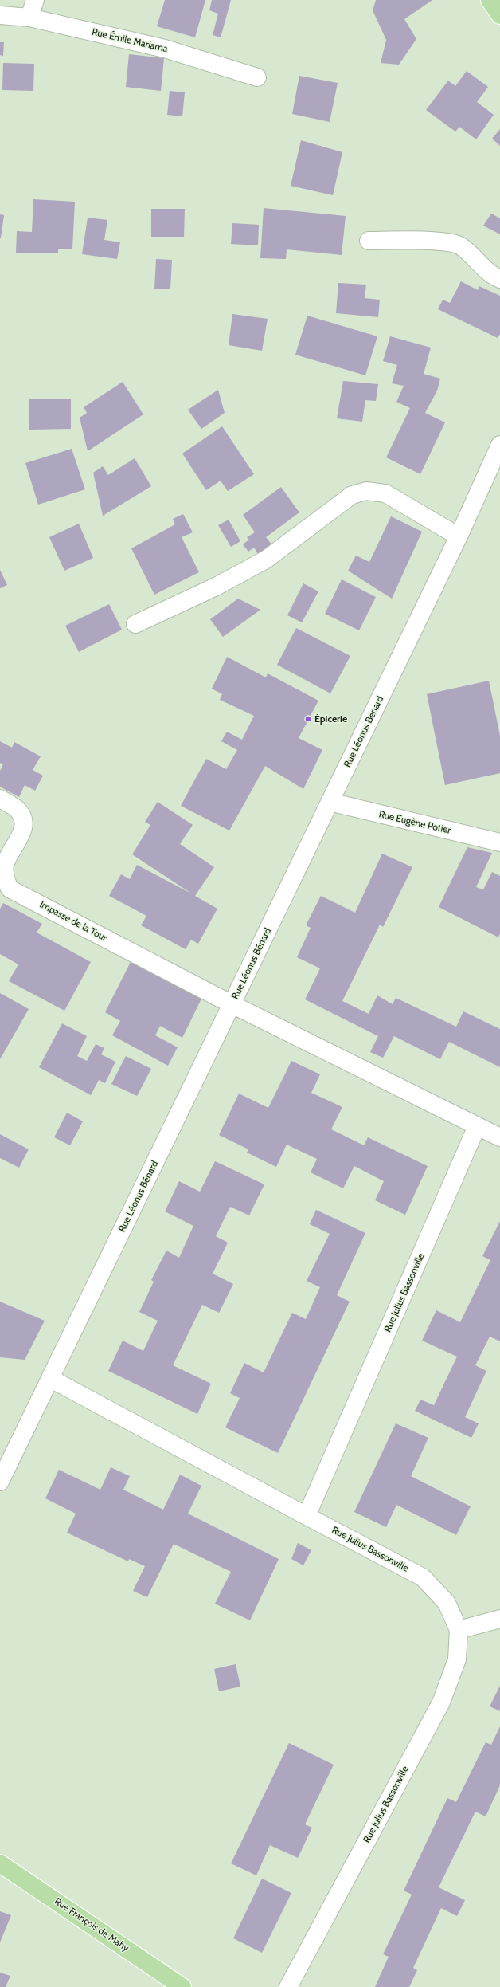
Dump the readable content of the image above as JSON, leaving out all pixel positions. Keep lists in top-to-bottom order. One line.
{"streets":{"main road":["Rue François de Mahy"],"street":["Rue Émile Mariama","Rue Léonus Bénard","Rue Eugène Potier","Impasse de la Tour","Rue Julius Bassonville"]},"crossings":[["Rue Léonus Bénard","Rue Eugène Potier"],["Rue Léonus Bénard","Impasse de la Tour"]],"places":["Épicerie"]}
